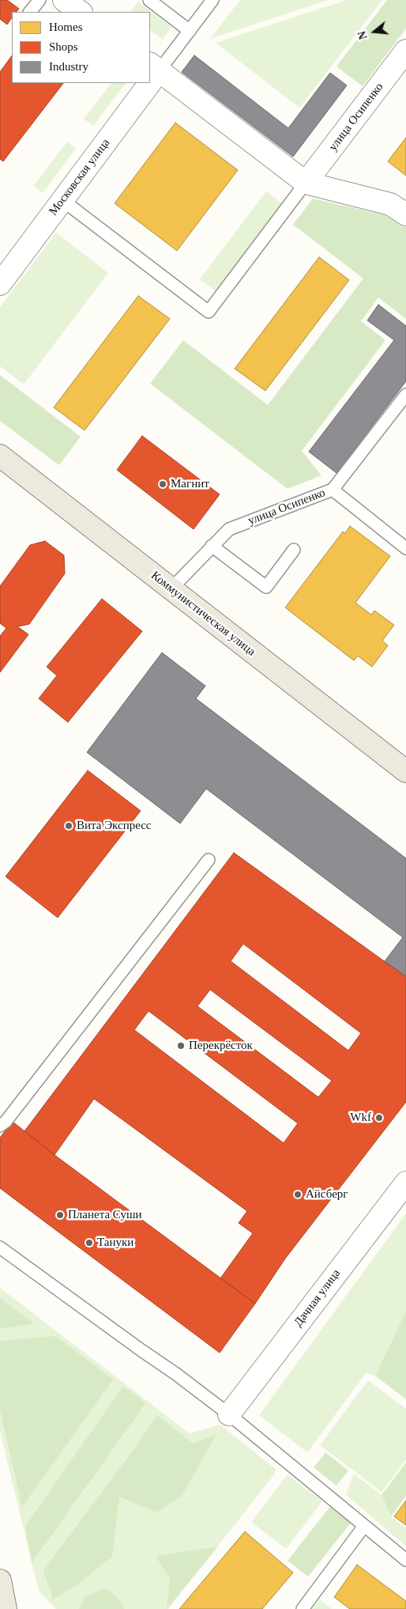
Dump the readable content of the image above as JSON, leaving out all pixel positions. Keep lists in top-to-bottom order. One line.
{"streets":{"main road":["Коммунистическая улица"],"street":["улица Осипенко","Московская улица","Дачная улица"]},"crossings":[["улица Осипенко","Коммунистическая улица"]],"places":["Магнит","Вита Экспресс","Перекрёсток","Wkf","Айсберг","Планета Суши","Тануки"],"legend":["Homes","Shops","Industry"],"north":"left"}
